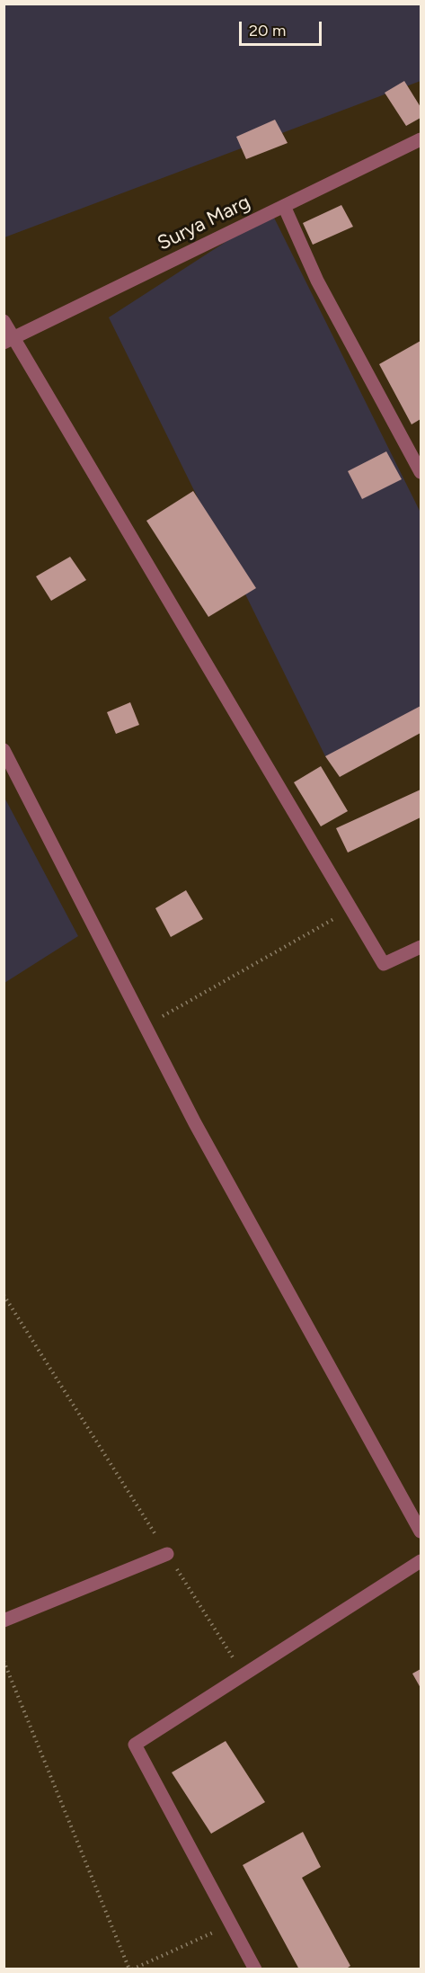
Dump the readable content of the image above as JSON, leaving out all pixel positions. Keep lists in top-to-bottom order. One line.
{"streets":{"street":["Surya Marg"]},"scale_bar":"20 m"}
